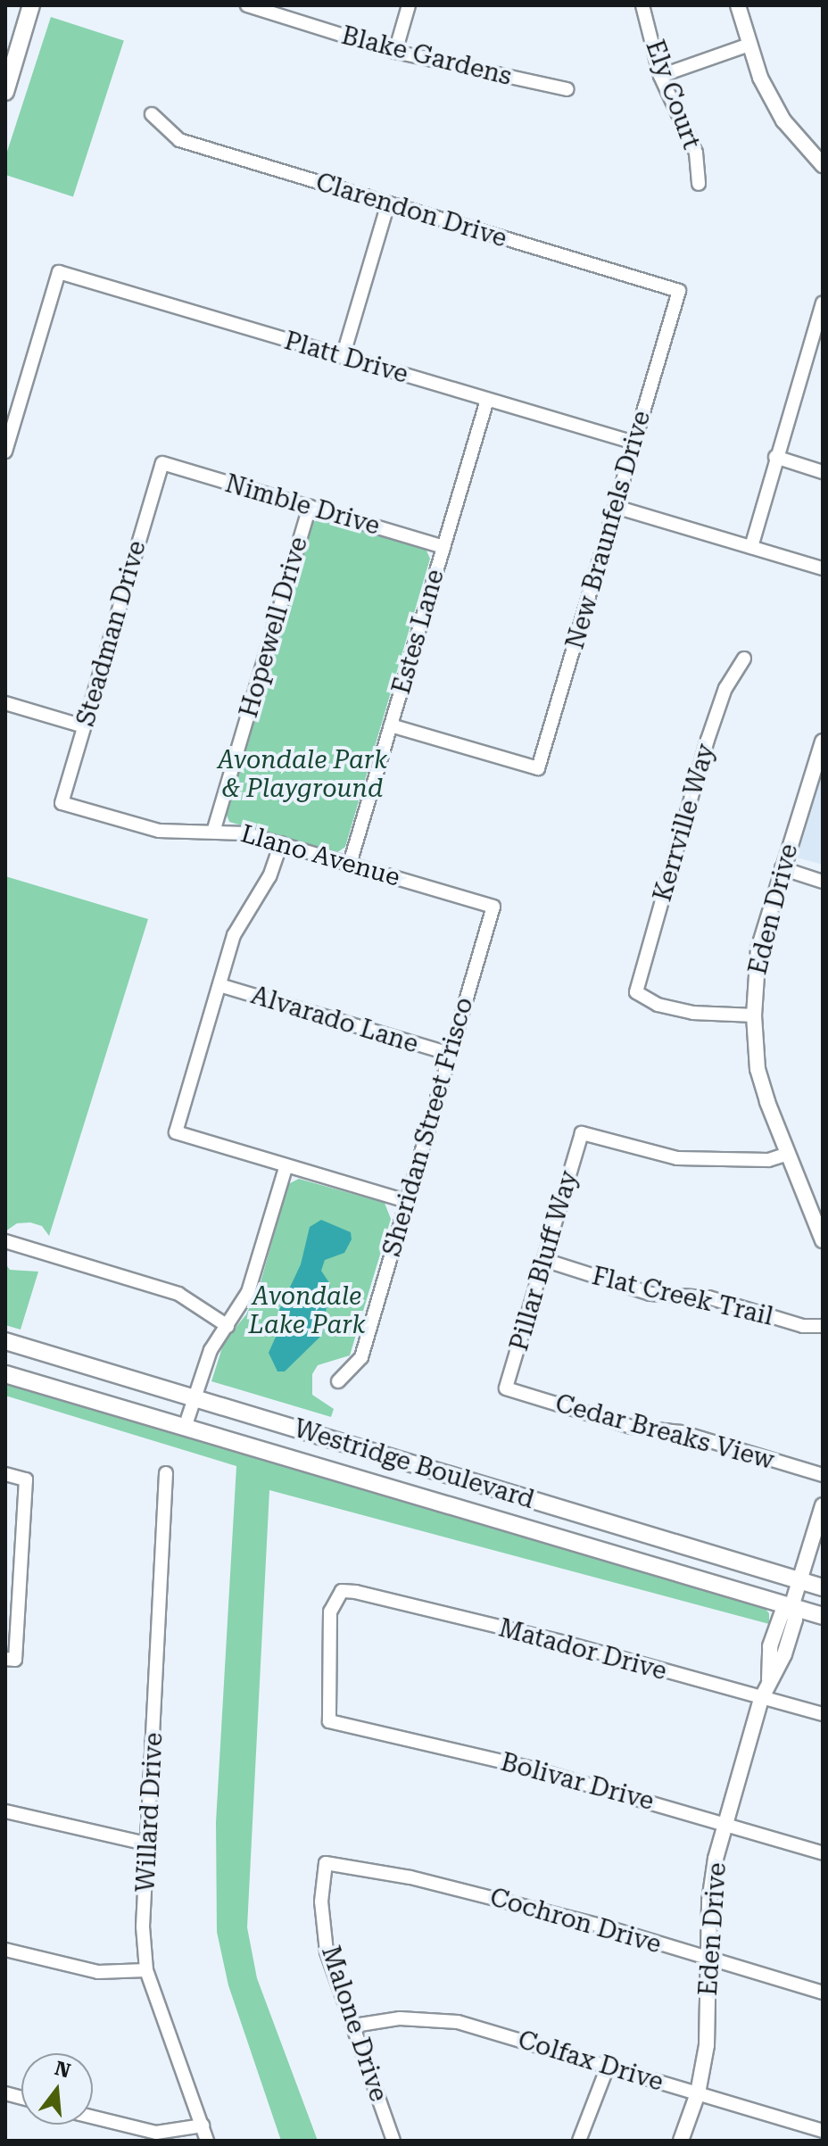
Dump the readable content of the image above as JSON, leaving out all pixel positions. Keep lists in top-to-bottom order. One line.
{"streets":{"main road":["Westridge Boulevard"],"street":["Blake Gardens","Ely Court","Clarendon Drive","Platt Drive","Nimble Drive","New Braunfels Drive","Hopewell Drive","Estes Lane","Steadman Drive","Kerrville Way","Llano Avenue","Eden Drive","Alvarado Lane","Sheridan Street Frisco","Pillar Bluff Way","Flat Creek Trail","Cedar Breaks View","Matador Drive","Bolivar Drive","Willard Drive","Cochron Drive","Malone Drive","Colfax Drive"]},"crossings":[["Clarendon Drive","New Braunfels Drive"],["Platt Drive","New Braunfels Drive"],["Platt Drive","Estes Lane"],["Nimble Drive","Hopewell Drive"],["Nimble Drive","Estes Lane"],["Nimble Drive","Steadman Drive"],["New Braunfels Drive","Estes Lane"],["Hopewell Drive","Llano Avenue"],["Estes Lane","Llano Avenue"],["Steadman Drive","Llano Avenue"],["Kerrville Way","Eden Drive"],["Llano Avenue","Sheridan Street Frisco"],["Eden Drive","Pillar Bluff Way"],["Eden Drive","Westridge Boulevard"],["Eden Drive","Matador Drive"],["Eden Drive","Bolivar Drive"],["Eden Drive","Cochron Drive"],["Eden Drive","Colfax Drive"],["Alvarado Lane","Sheridan Street Frisco"],["Pillar Bluff Way","Flat Creek Trail"],["Pillar Bluff Way","Cedar Breaks View"],["Matador Drive","Bolivar Drive"],["Cochron Drive","Malone Drive"],["Malone Drive","Colfax Drive"]],"parks":["Avondale Park & Playground","Avondale Lake Park"],"north":"top"}
